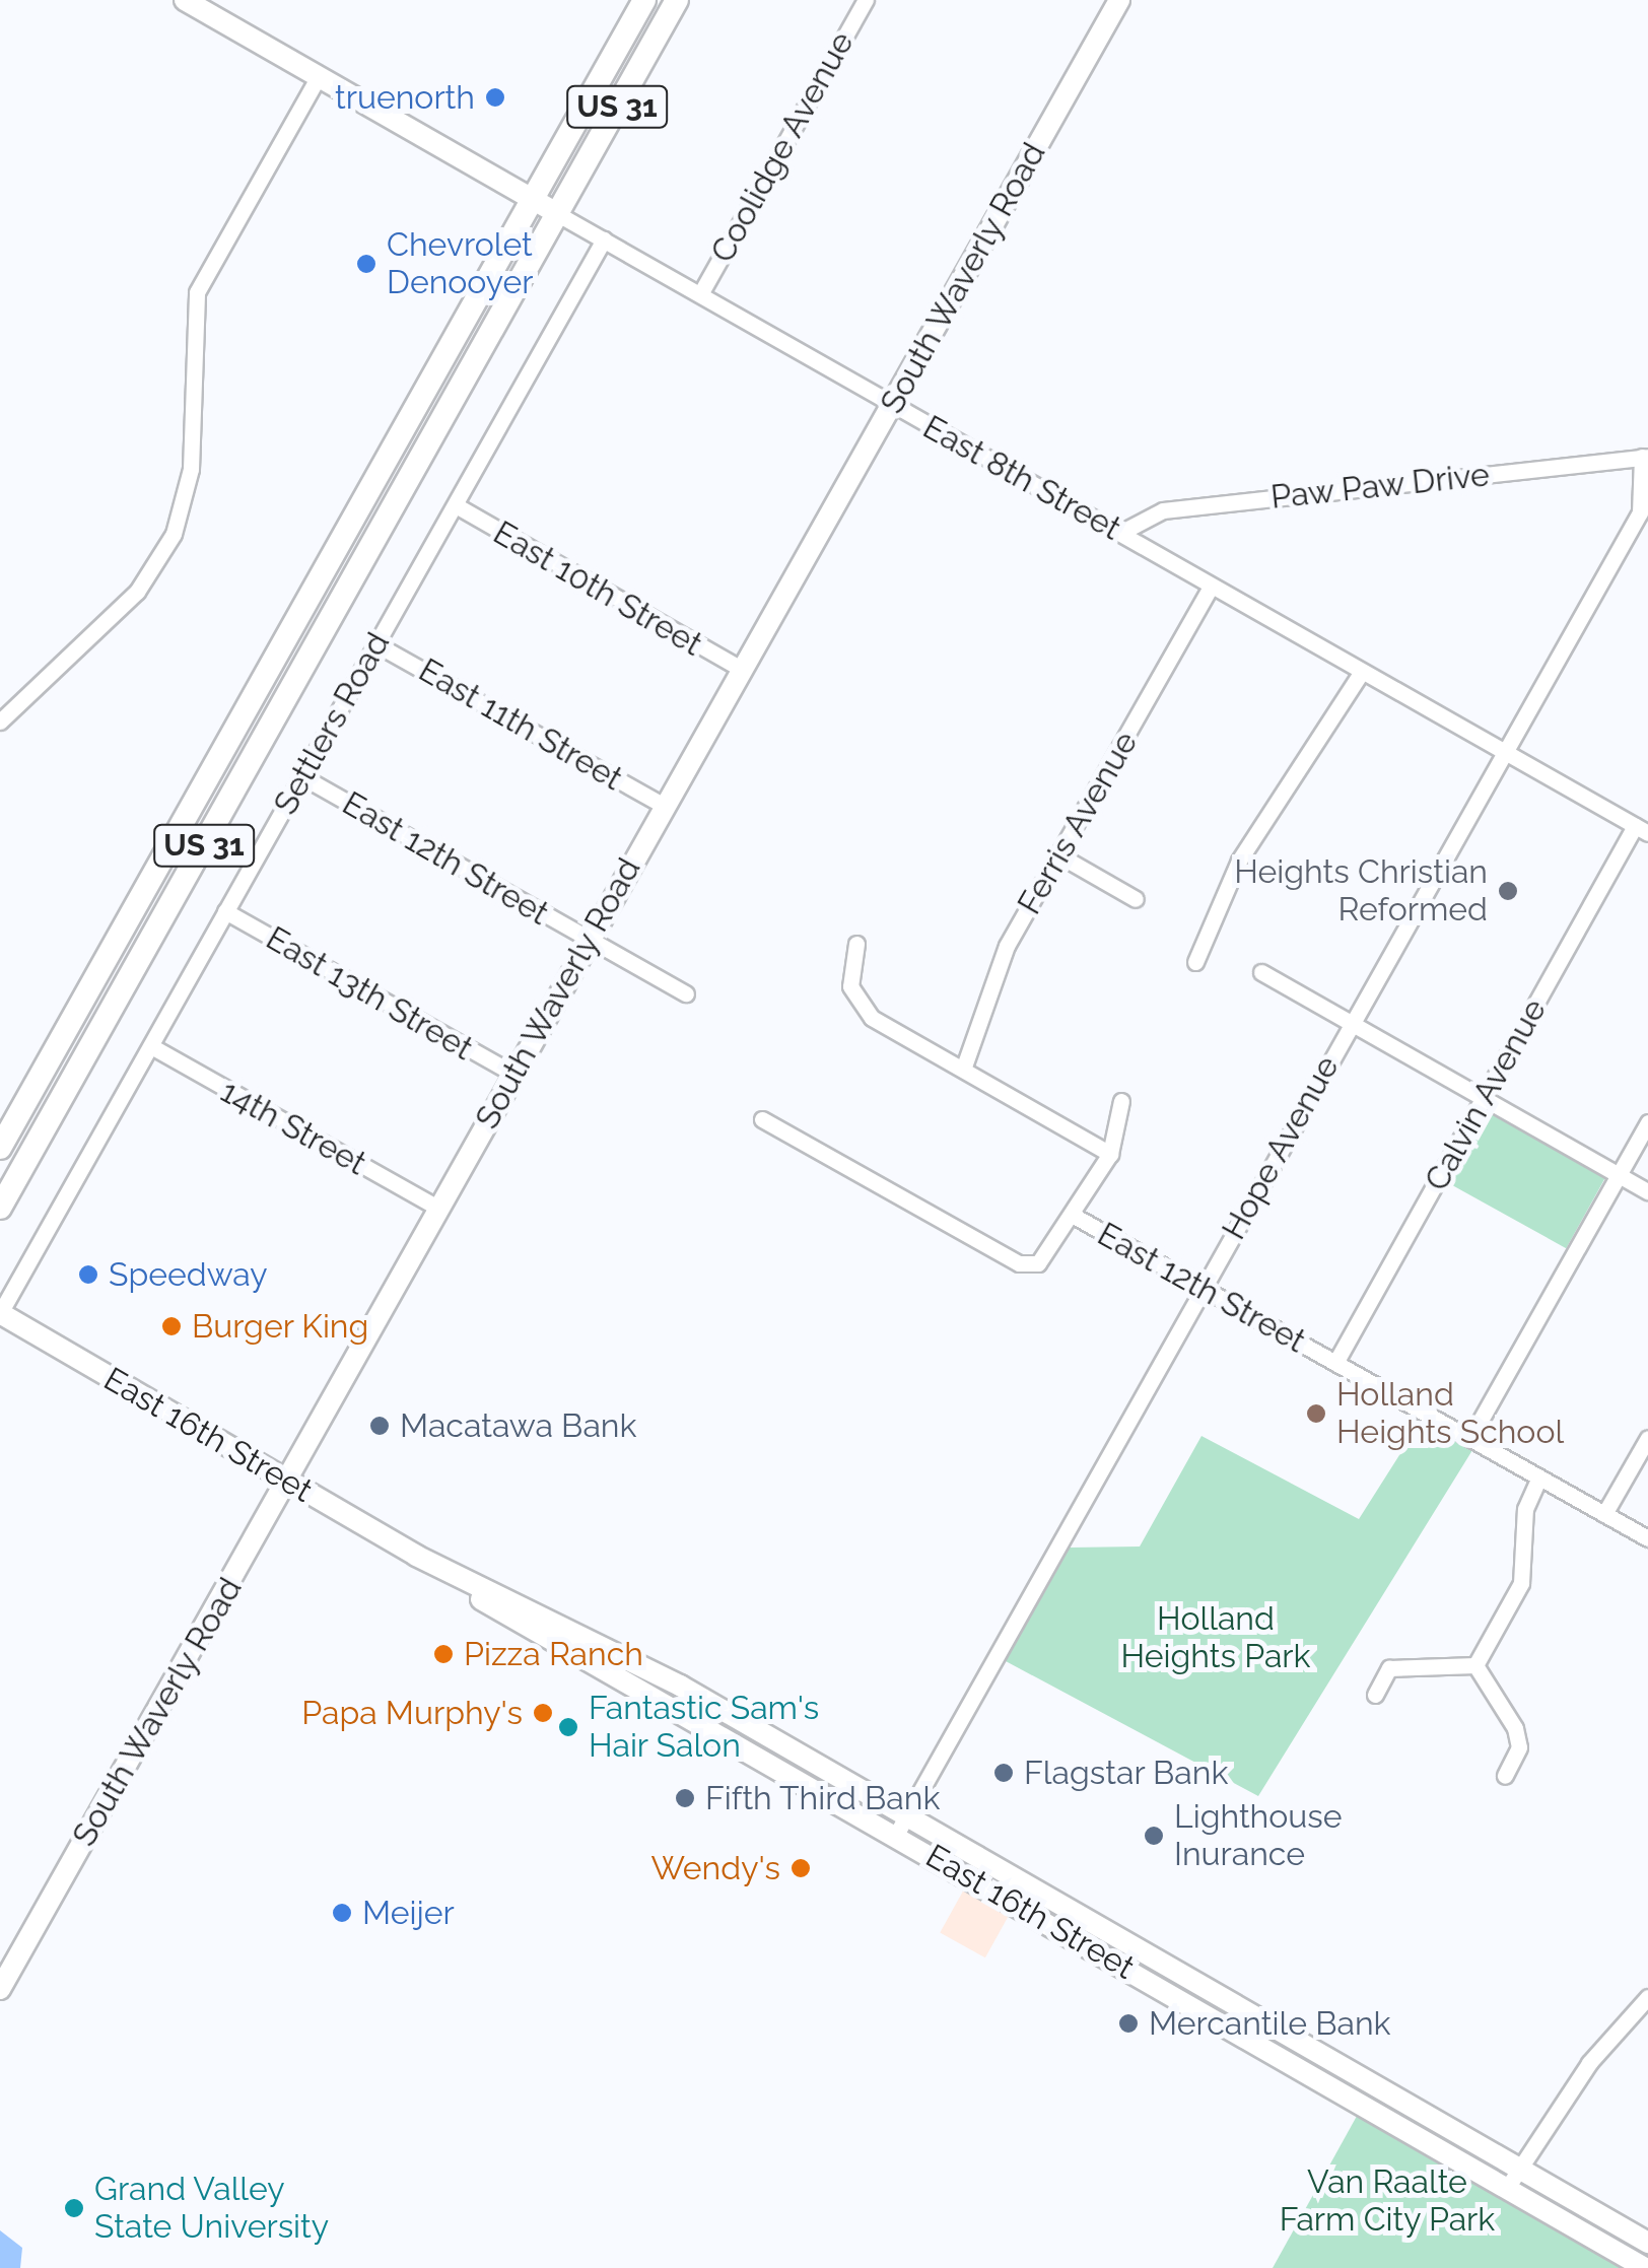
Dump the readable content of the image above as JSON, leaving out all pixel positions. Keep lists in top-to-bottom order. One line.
{"streets":{"highway":["US 31"],"main road":["South Waverly Road","East 8th Street","East 16th Street"],"street":["Coolidge Avenue","Paw Paw Drive","East 10th Street","Settlers Road","East 11th Street","Ferris Avenue","East 12th Street","East 13th Street","Calvin Avenue","14th Street","Hope Avenue"]},"crossings":[["US 31","East 8th Street"],["Coolidge Avenue","East 8th Street"],["South Waverly Road","East 8th Street"],["South Waverly Road","East 10th Street"],["South Waverly Road","East 11th Street"],["South Waverly Road","East 12th Street"],["South Waverly Road","East 13th Street"],["South Waverly Road","14th Street"],["South Waverly Road","East 16th Street"],["East 8th Street","Paw Paw Drive"],["East 8th Street","Settlers Road"],["East 8th Street","Ferris Avenue"],["East 8th Street","Calvin Avenue"],["East 8th Street","Hope Avenue"],["Paw Paw Drive","Hope Avenue"],["East 10th Street","Settlers Road"],["Settlers Road","East 11th Street"],["Settlers Road","East 12th Street"],["Settlers Road","East 13th Street"],["Settlers Road","14th Street"],["Settlers Road","East 16th Street"],["East 12th Street","Calvin Avenue"],["East 12th Street","Hope Avenue"],["Hope Avenue","East 16th Street"]],"parks":["Holland Heights Park","Van Raalte Farm City Park"],"places":["truenorth","Chevrolet Denooyer","Heights Christian Reformed","Speedway","Burger King","Holland Heights School","Macatawa Bank","Pizza Ranch","Papa Murphy's","Fantastic Sam's Hair Salon","Flagstar Bank","Fifth Third Bank","Lighthouse Inurance","Wendy's","Meijer","Mercantile Bank","Grand Valley State University"]}
